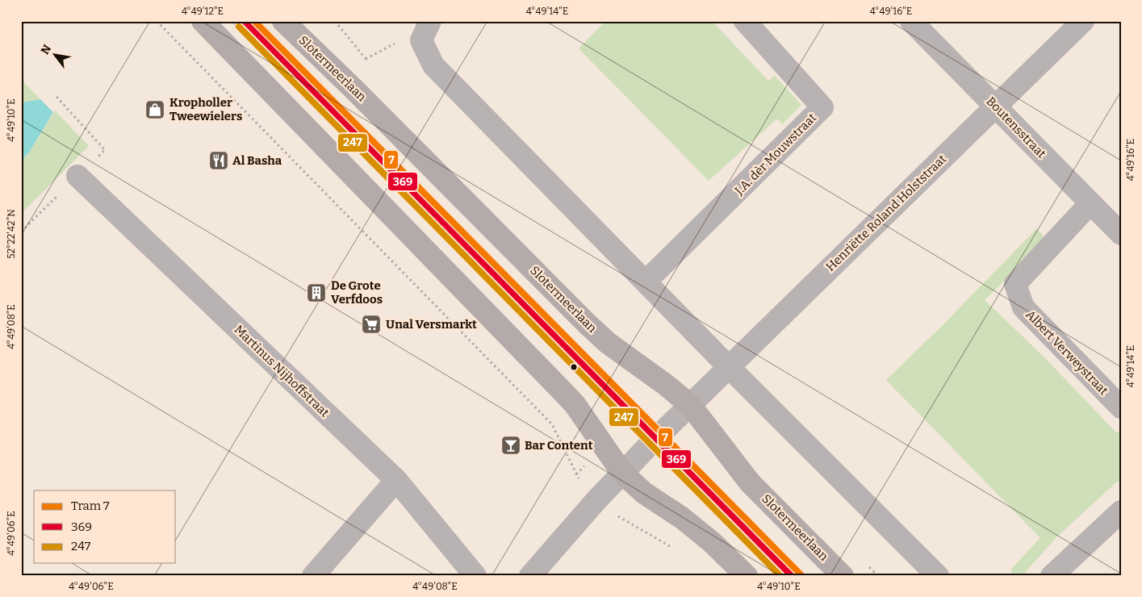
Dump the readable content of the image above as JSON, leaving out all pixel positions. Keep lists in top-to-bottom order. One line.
{"streets":{"main road":["Slotermeerlaan"],"street":["Boutensstraat","J.A. dèr Mouwstraat","Henriëtte Roland Holststraat","Albert Verweystraat","Martinus Nijhoffstraat"]},"crossings":[["Slotermeerlaan","Henriëtte Roland Holststraat"],["Boutensstraat","Henriëtte Roland Holststraat"],["Boutensstraat","Albert Verweystraat"]],"places":{"shop":["Kropholler Tweewielers"],"restaurant":["Al Basha"],"building":["De Grote Verfdoos"],"supermarket":["Unal Versmarkt"],"bar":["Bar Content"]},"lines":["tram line 7","transit line 369","transit line 247"],"legend":["Tram 7","369","247"],"north":"top left","coordinates":["4°49'12\"E","4°49'14\"E","4°49'16\"E","4°49'10\"E","52°22'42\"N","4°49'08\"E","4°49'06\"E"]}
